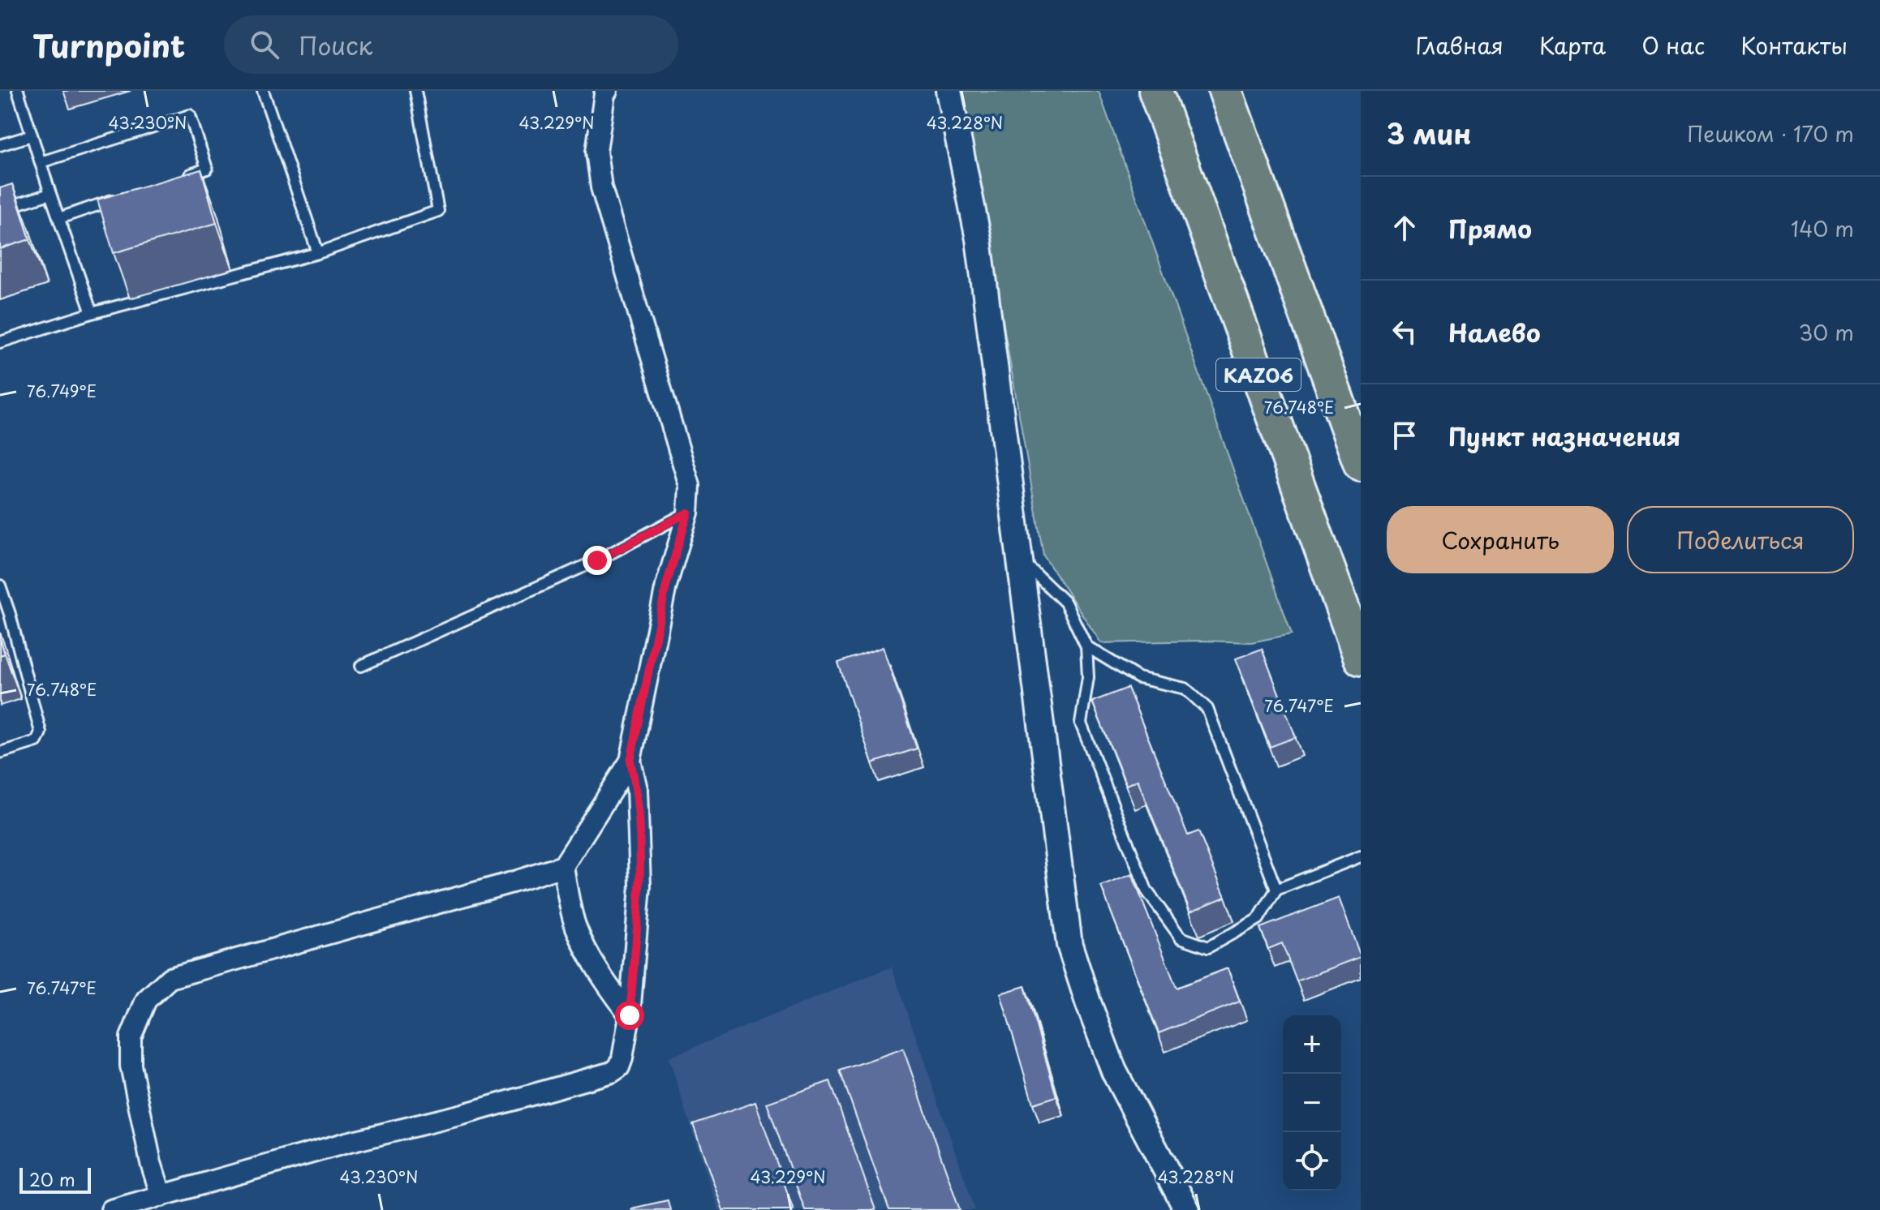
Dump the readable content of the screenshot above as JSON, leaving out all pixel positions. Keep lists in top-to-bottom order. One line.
{"streets":{"highway":["KАZ06"]},"scale_bar":"20 m","page":{"header":"Turnpoint","search":"Поиск","nav":["Главная","Карта","О нас","Контакты"],"heading":["3 мин","Пешком · 170 m"],"list":[["Прямо","140 m"],["Налево","30 m"],"Пункт назначения"],"buttons":["Сохранить","Поделиться"],"map_buttons":["+","−"],"scale":"20 m"},"coordinates":["43.230°N","43.229°N","43.228°N","76.749°E","76.748°E","76.747°E"]}
